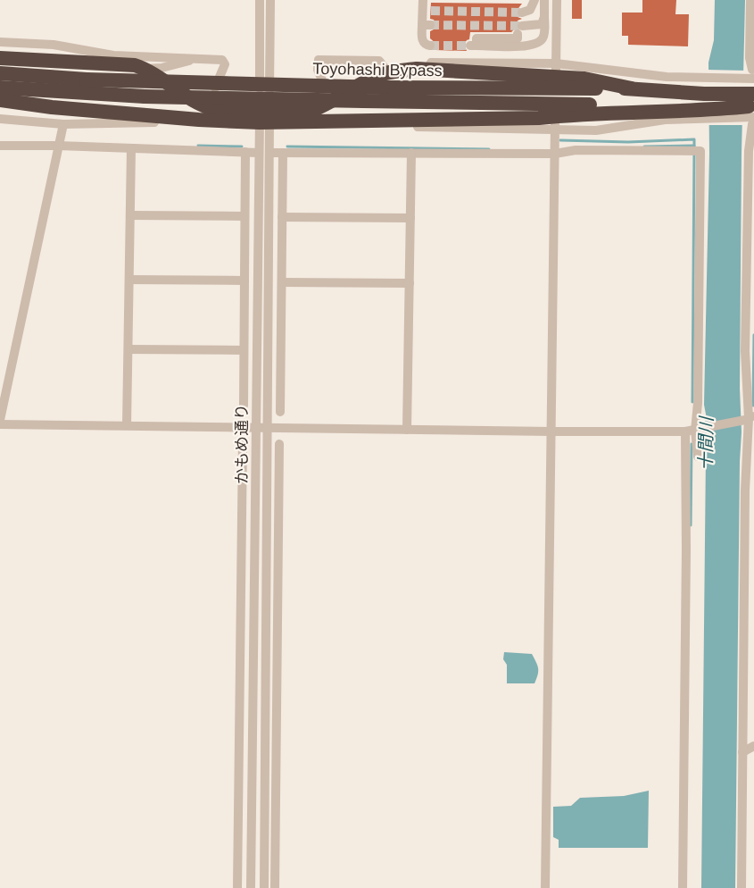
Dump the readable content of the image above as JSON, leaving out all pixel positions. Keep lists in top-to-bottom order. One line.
{"streets":{"highway":["Toyohashi Bypass"],"street":["かもめ通り"]},"water":["十間川"]}
